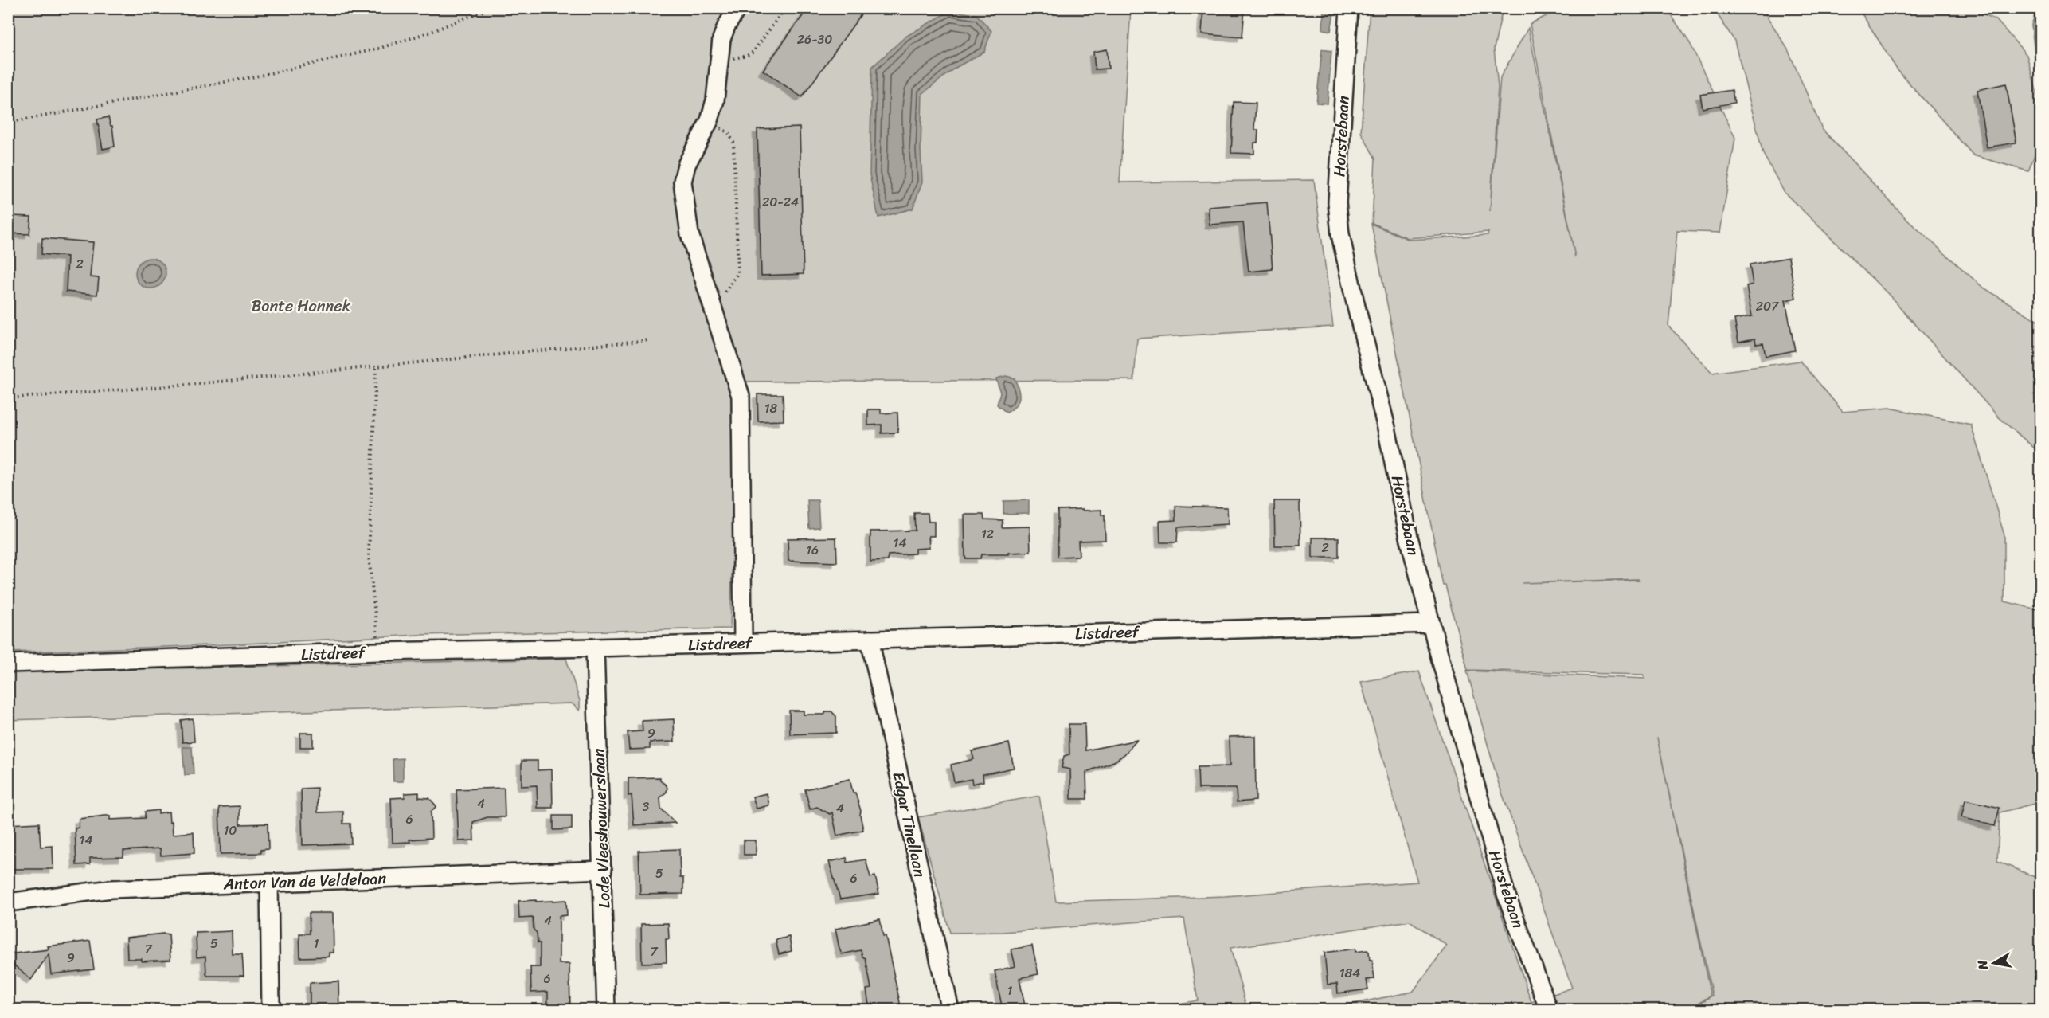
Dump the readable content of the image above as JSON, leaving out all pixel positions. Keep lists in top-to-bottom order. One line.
{"streets":{"street":["Horstebaan","Listdreef","Edgar Tinellaan","Lode Vleeshouwerslaan","Anton Van de Veldelaan"]},"crossings":[["Horstebaan","Listdreef"],["Listdreef","Edgar Tinellaan"],["Listdreef","Lode Vleeshouwerslaan"],["Lode Vleeshouwerslaan","Anton Van de Veldelaan"]],"parks":["Bonte Hannek"],"house_numbers":["26-30","20-24","2","207","18","12","14","2","16","9","4","3","4","6","10","14","5","6","4","5","1","7","7","9","184","6","1"],"north":"left"}
